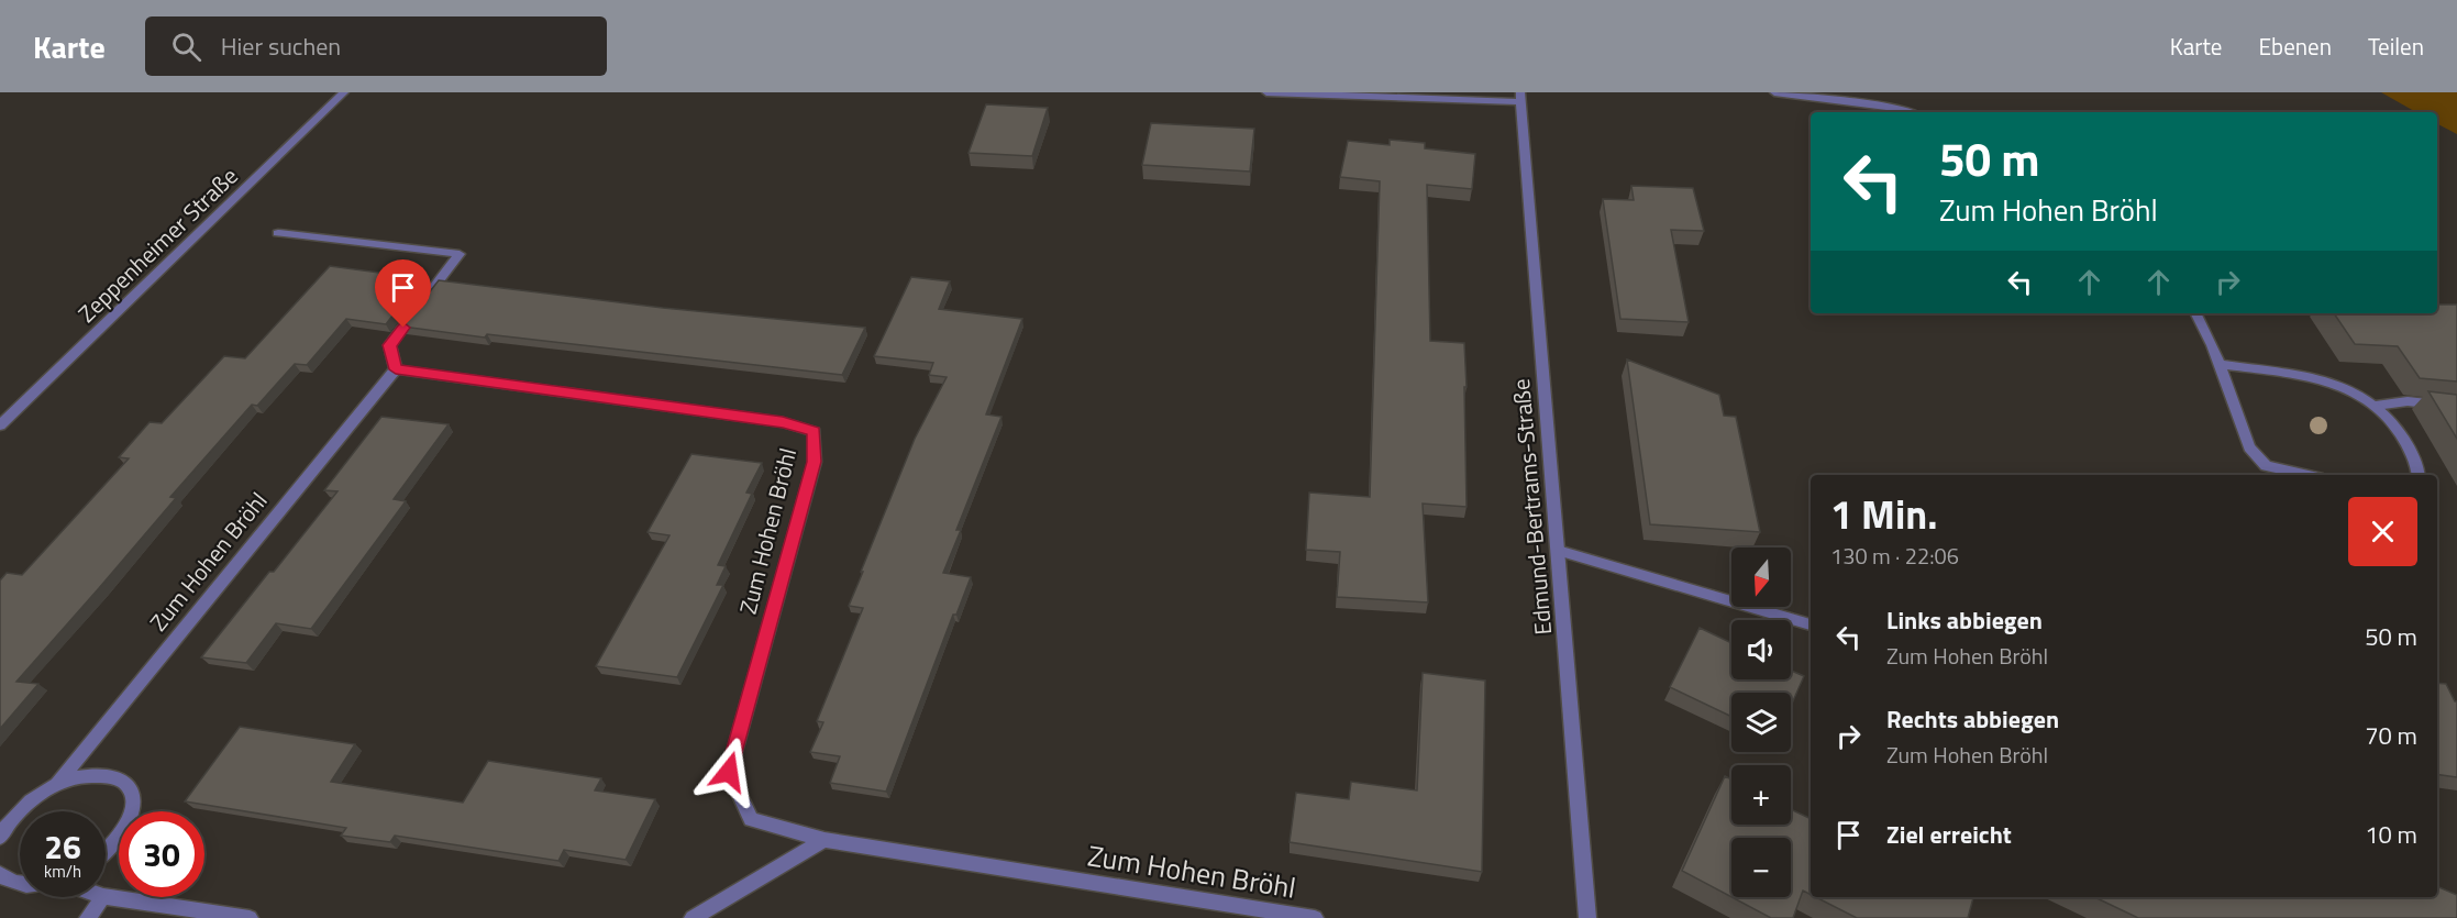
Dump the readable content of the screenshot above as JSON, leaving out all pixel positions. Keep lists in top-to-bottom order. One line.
{"streets":{"street":["Zeppenheimer Straße","Edmund-Bertrams-Straße","Zum Hohen Bröhl"]},"north":"bottom","page":{"header":"Karte","search":"Hier suchen","nav":["Karte","Ebenen","Teilen"],"turn":["50 m","Zum Hohen Bröhl"],"heading":["1 Min.","130 m · 22:06"],"map_buttons":["+","−"],"list":[{"name":"Links abbiegen","note":"Zum Hohen Bröhl","value":"50 m"},{"name":"Rechts abbiegen","note":"Zum Hohen Bröhl","value":"70 m"},{"name":"Ziel erreicht","value":"10 m"}],"speed":"26 km/h","limit":"30"}}
